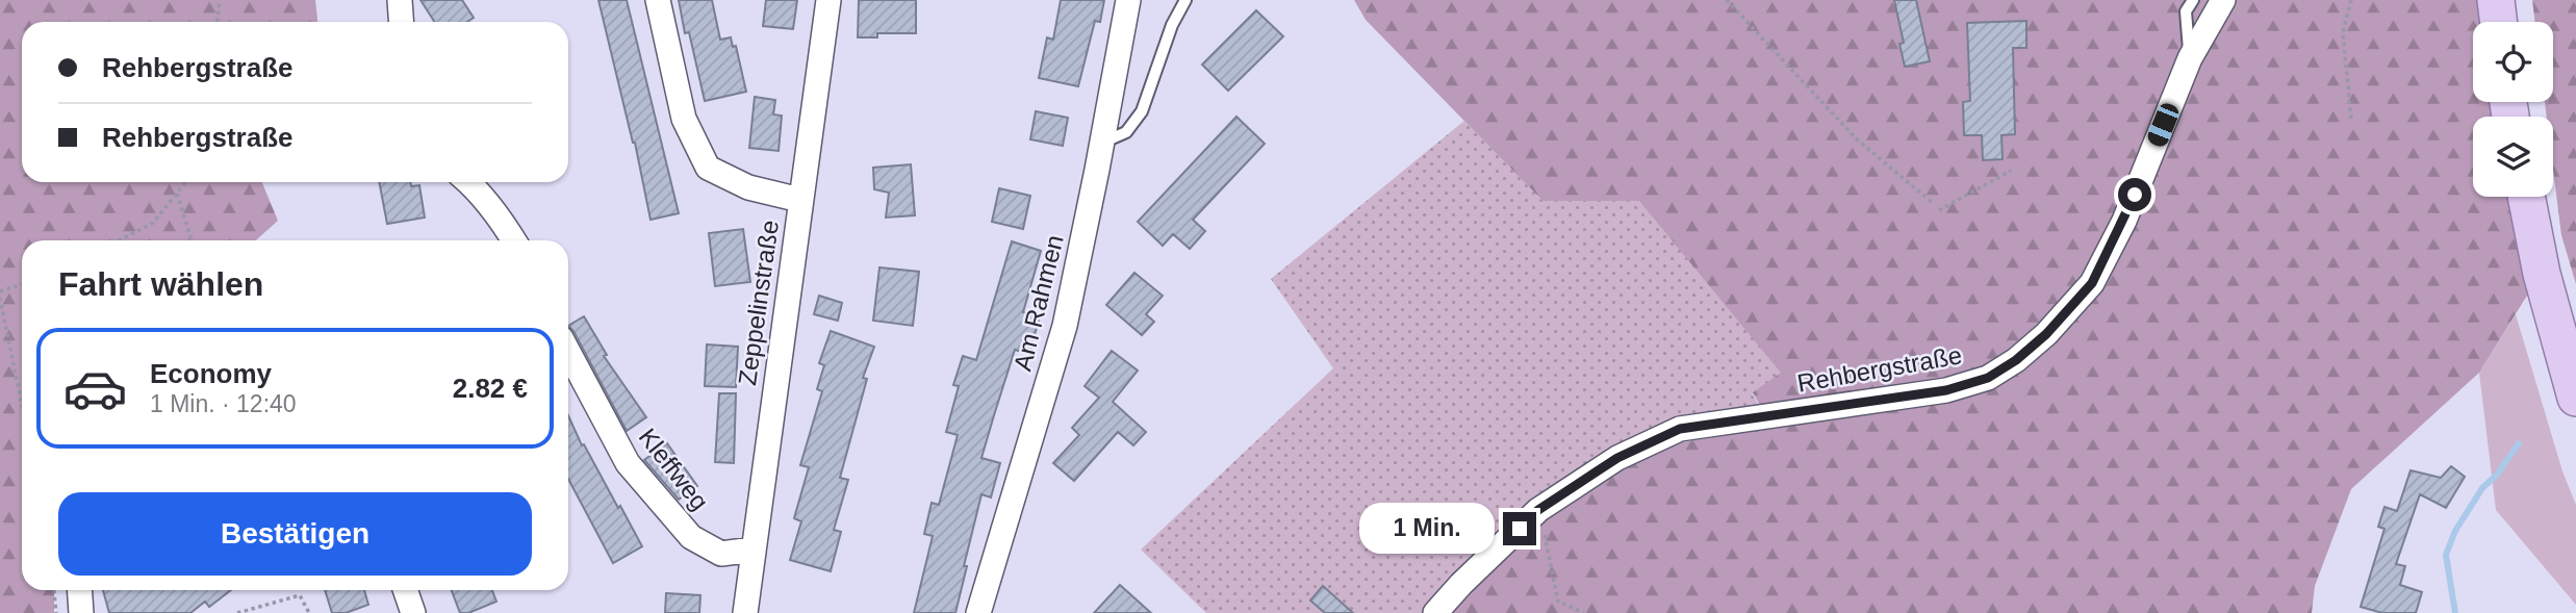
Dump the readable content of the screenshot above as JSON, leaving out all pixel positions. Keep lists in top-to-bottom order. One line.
{"streets":{"street":["Zeppelinstraße","Am Rahmen","Rehbergstraße","Kleffweg"]},"crossings":[["Zeppelinstraße","Kleffweg"]],"page":{"banner":["Rehbergstraße","Rehbergstraße"],"heading":"Fahrt wählen","list":[{"name":"Economy","note":"1 Min. · 12:40","value":"2.82 €"}],"buttons":"Bestätigen","bubble":"1 Min."}}
